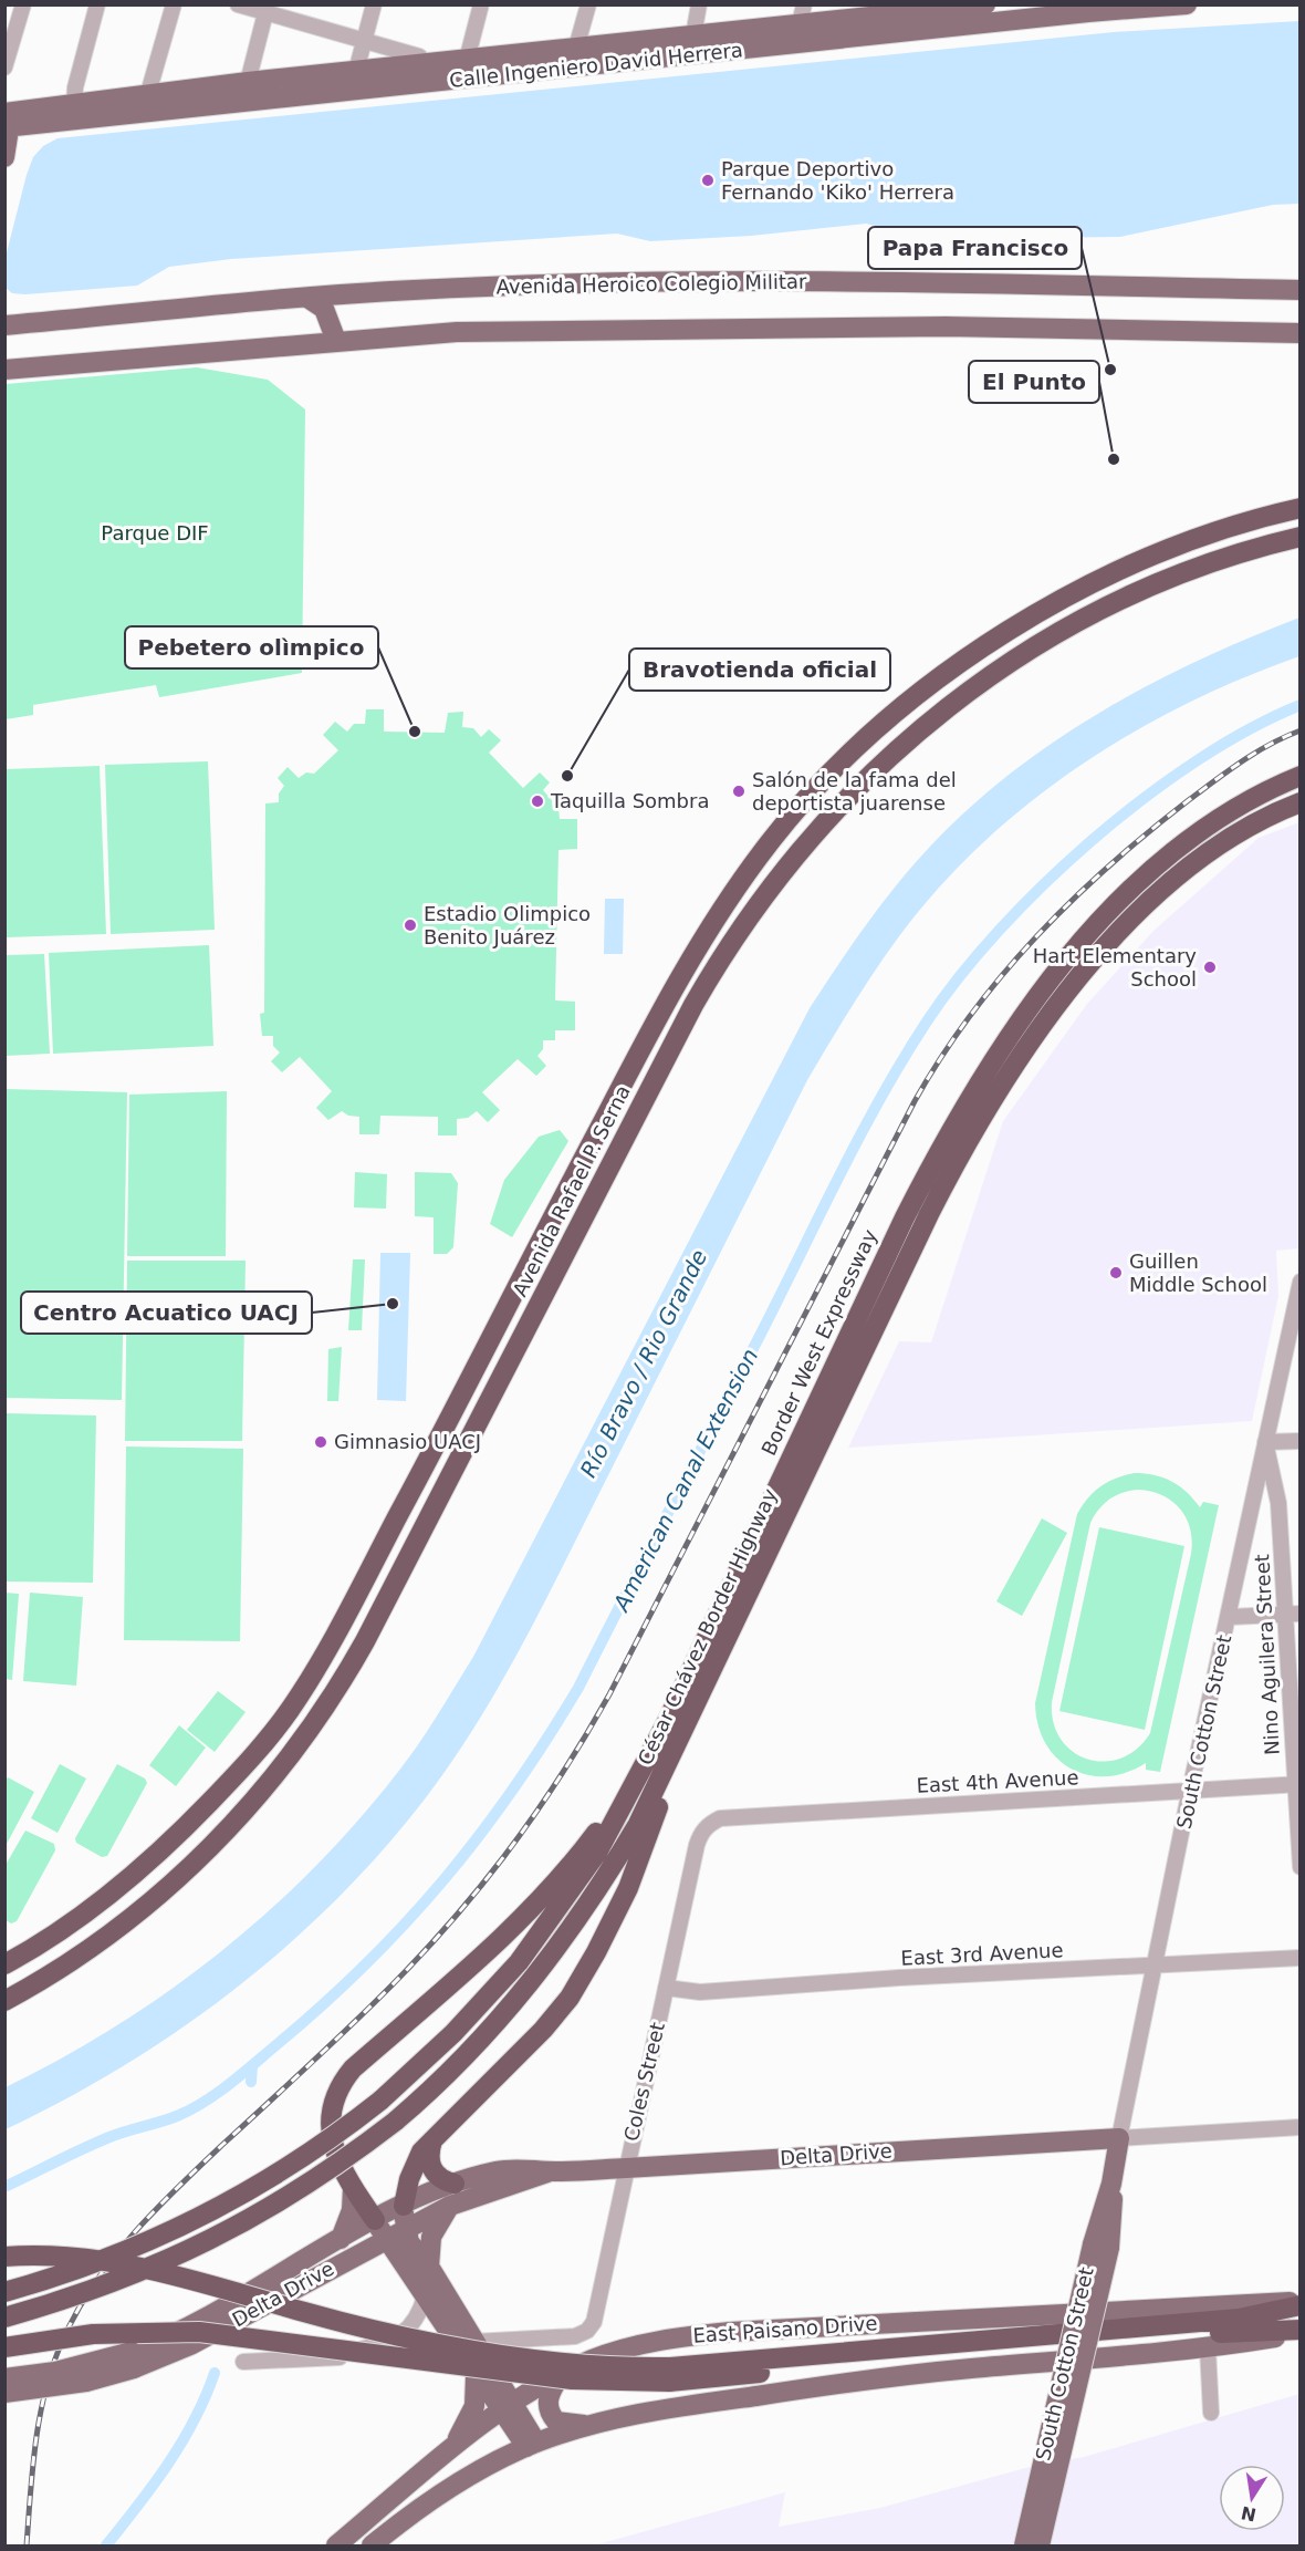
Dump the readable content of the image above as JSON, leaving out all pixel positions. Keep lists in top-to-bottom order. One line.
{"streets":{"highway":["Avenida Rafael P. Serna","Border West Expressway","César Chávez Border Highway"],"main road":["Calle Ingeniero David Herrera","Avenida Heroico Colegio Militar","South Cotton Street","Delta Drive","East Paisano Drive"],"street":["Nino Aguilera Street","East 4th Avenue","East 3rd Avenue","Coles Street"]},"crossings":[["Border West Expressway","César Chávez Border Highway"],["Nino Aguilera Street","South Cotton Street"],["Nino Aguilera Street","East 4th Avenue"],["South Cotton Street","East 4th Avenue"],["South Cotton Street","East 3rd Avenue"],["South Cotton Street","Delta Drive"],["East 4th Avenue","Coles Street"],["East 3rd Avenue","Coles Street"],["Coles Street","Delta Drive"]],"water":["Río Bravo / Rio Grande","American Canal Extension"],"parks":["Parque DIF"],"places":["Parque Deportivo Fernando 'Kiko' Herrera","Papa Francisco","El Punto","Pebetero olìmpico","Bravotienda oficial","Salón de la fama del deportista juarense","Taquilla Sombra","Estadio Olimpico Benito Juárez","Hart Elementary School","Guillen Middle School","Centro Acuatico UACJ","Gimnasio UACJ"],"north":"bottom"}
